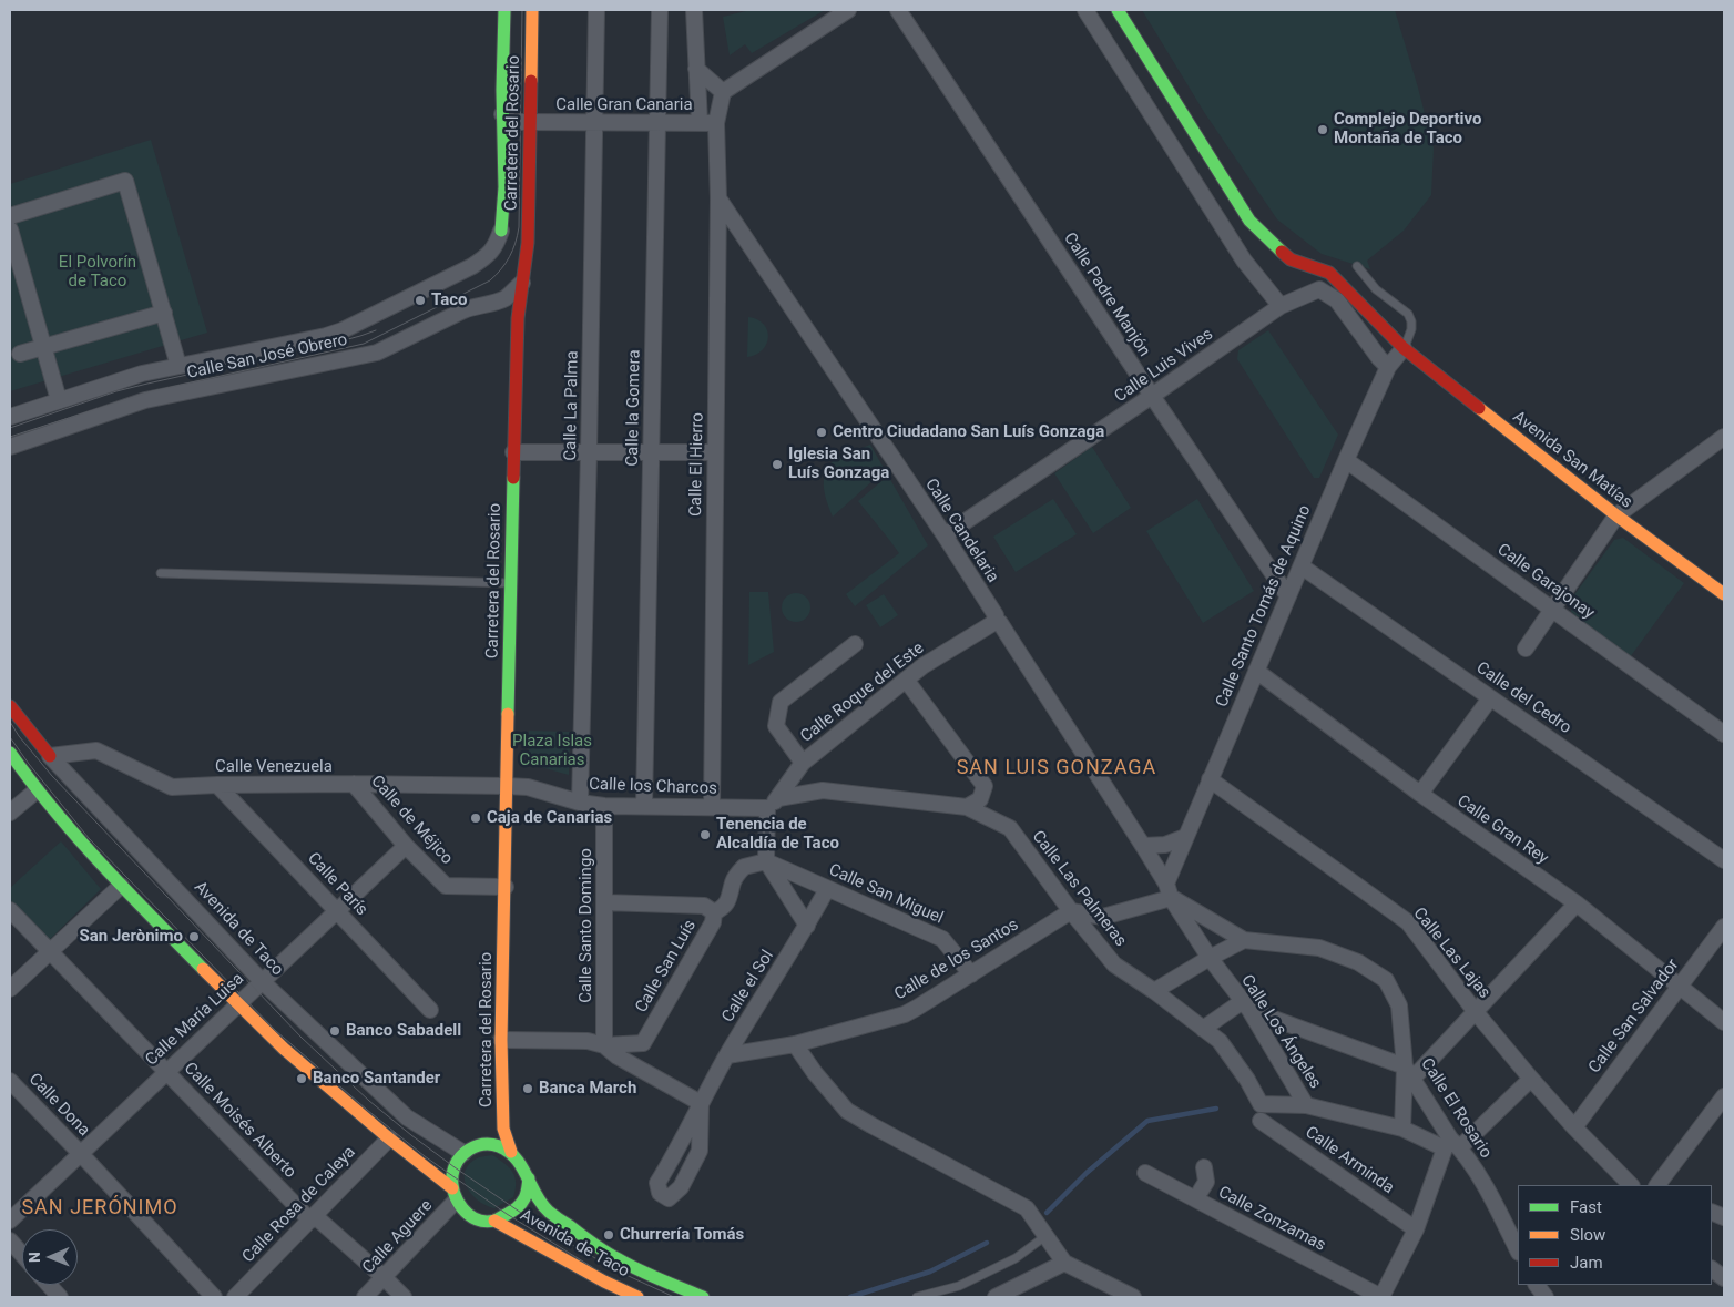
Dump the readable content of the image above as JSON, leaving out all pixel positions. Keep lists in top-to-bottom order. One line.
{"streets":{"main road":["Carretera del Rosario","Avenida San Matías","Avenida de Taco"],"street":["Calle Gran Canaria","Calle Padre Manjón","Calle San José Obrero","Calle Luis Vives","Calle La Palma","Calle la Gomera","Calle El Hierro","Calle Candelaria","Calle Garajonay","Calle Santo Tomás de Aquino","Calle Roque del Este","Calle del Cedro","Calle Venezuela","Calle los Charcos","Calle de Méjico","Calle Gran Rey","Calle París","Calle Las Palmeras","Calle San Miguel","Calle Santo Domingo","Calle Las Lajas","Calle de los Santos","Calle San Luís","Calle el Sol","Calle San Salvador","Calle María Luisa","Calle Los Ángeles","Calle Dona","Calle El Rosario","Calle Moisés Alberto","Calle Arminda","Calle Rosa de Caleya","Calle Zonzamas","Calle Aguere"]},"crossings":[["Calle Gran Canaria","Carretera del Rosario"],["Calle Gran Canaria","Calle La Palma"],["Calle Gran Canaria","Calle la Gomera"],["Calle Gran Canaria","Calle El Hierro"],["Carretera del Rosario","Calle San José Obrero"],["Carretera del Rosario","Calle Venezuela"],["Carretera del Rosario","Calle los Charcos"],["Carretera del Rosario","Calle de Méjico"],["Carretera del Rosario","Avenida de Taco"],["Carretera del Rosario","Calle Aguere"],["Calle Padre Manjón","Calle Luis Vives"],["Calle Padre Manjón","Calle Santo Tomás de Aquino"],["Calle Luis Vives","Calle Candelaria"],["Calle Luis Vives","Calle Santo Tomás de Aquino"],["Calle La Palma","Calle los Charcos"],["Calle la Gomera","Calle los Charcos"],["Avenida San Matías","Calle Santo Tomás de Aquino"],["Calle El Hierro","Calle Candelaria"],["Calle El Hierro","Calle los Charcos"],["Calle Candelaria","Calle Santo Tomás de Aquino"],["Calle Candelaria","Calle Roque del Este"],["Calle Candelaria","Calle Los Ángeles"],["Calle Candelaria","Calle El Rosario"],["Calle Garajonay","Calle Santo Tomás de Aquino"],["Calle Santo Tomás de Aquino","Calle del Cedro"],["Calle Santo Tomás de Aquino","Calle Gran Rey"],["Calle Santo Tomás de Aquino","Calle Las Lajas"],["Calle Santo Tomás de Aquino","Calle Los Ángeles"],["Calle Santo Tomás de Aquino","Calle El Rosario"],["Calle Roque del Este","Calle los Charcos"],["Calle Venezuela","Calle los Charcos"],["Calle Venezuela","Calle de Méjico"],["Calle Venezuela","Calle París"],["Calle Venezuela","Avenida de Taco"],["Calle los Charcos","Calle Las Palmeras"],["Calle los Charcos","Calle Santo Domingo"],["Calle de Méjico","Calle María Luisa"],["Calle Gran Rey","Calle San Salvador"],["Calle París","Calle María Luisa"],["Calle Las Palmeras","Calle de los Santos"],["Calle Las Palmeras","Calle Los Ángeles"],["Calle San Miguel","Calle de los Santos"],["Calle San Miguel","Calle el Sol"],["Calle Santo Domingo","Calle San Luís"],["Avenida de Taco","Calle María Luisa"],["Avenida de Taco","Calle Aguere"],["Calle Las Lajas","Calle San Salvador"],["Calle de los Santos","Calle el Sol"],["Calle María Luisa","Calle Dona"],["Calle María Luisa","Calle Moisés Alberto"],["Calle Los Ángeles","Calle El Rosario"],["Calle Moisés Alberto","Calle Rosa de Caleya"],["Calle Moisés Alberto","Calle Aguere"]],"districts":["SAN LUIS GONZAGA","SAN JERÓNIMO"],"parks":["El Polvorín de Taco","Plaza Islas Canarias"],"places":["Complejo Deportivo Montaña de Taco","Taco","Centro Ciudadano San Luís Gonzaga","Iglesia San Luís Gonzaga","Caja de Canarias","Tenencia de Alcaldía de Taco","San Jerònimo","Banco Sabadell","Banco Santander","Banca March","Churrería Tomás"],"legend":["Fast","Slow","Jam"],"north":"left"}
